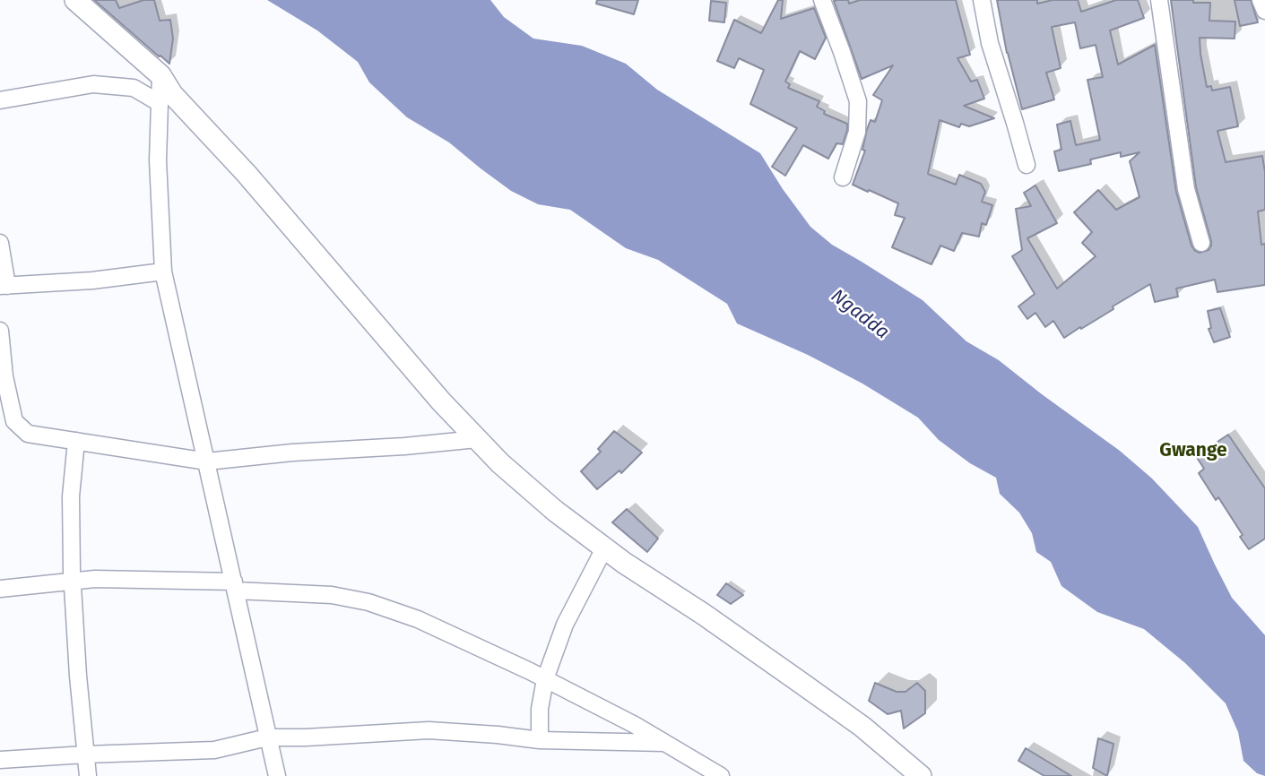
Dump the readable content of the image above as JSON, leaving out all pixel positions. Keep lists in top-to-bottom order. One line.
{"districts":["Gwange"],"water":["Ngadda"]}
